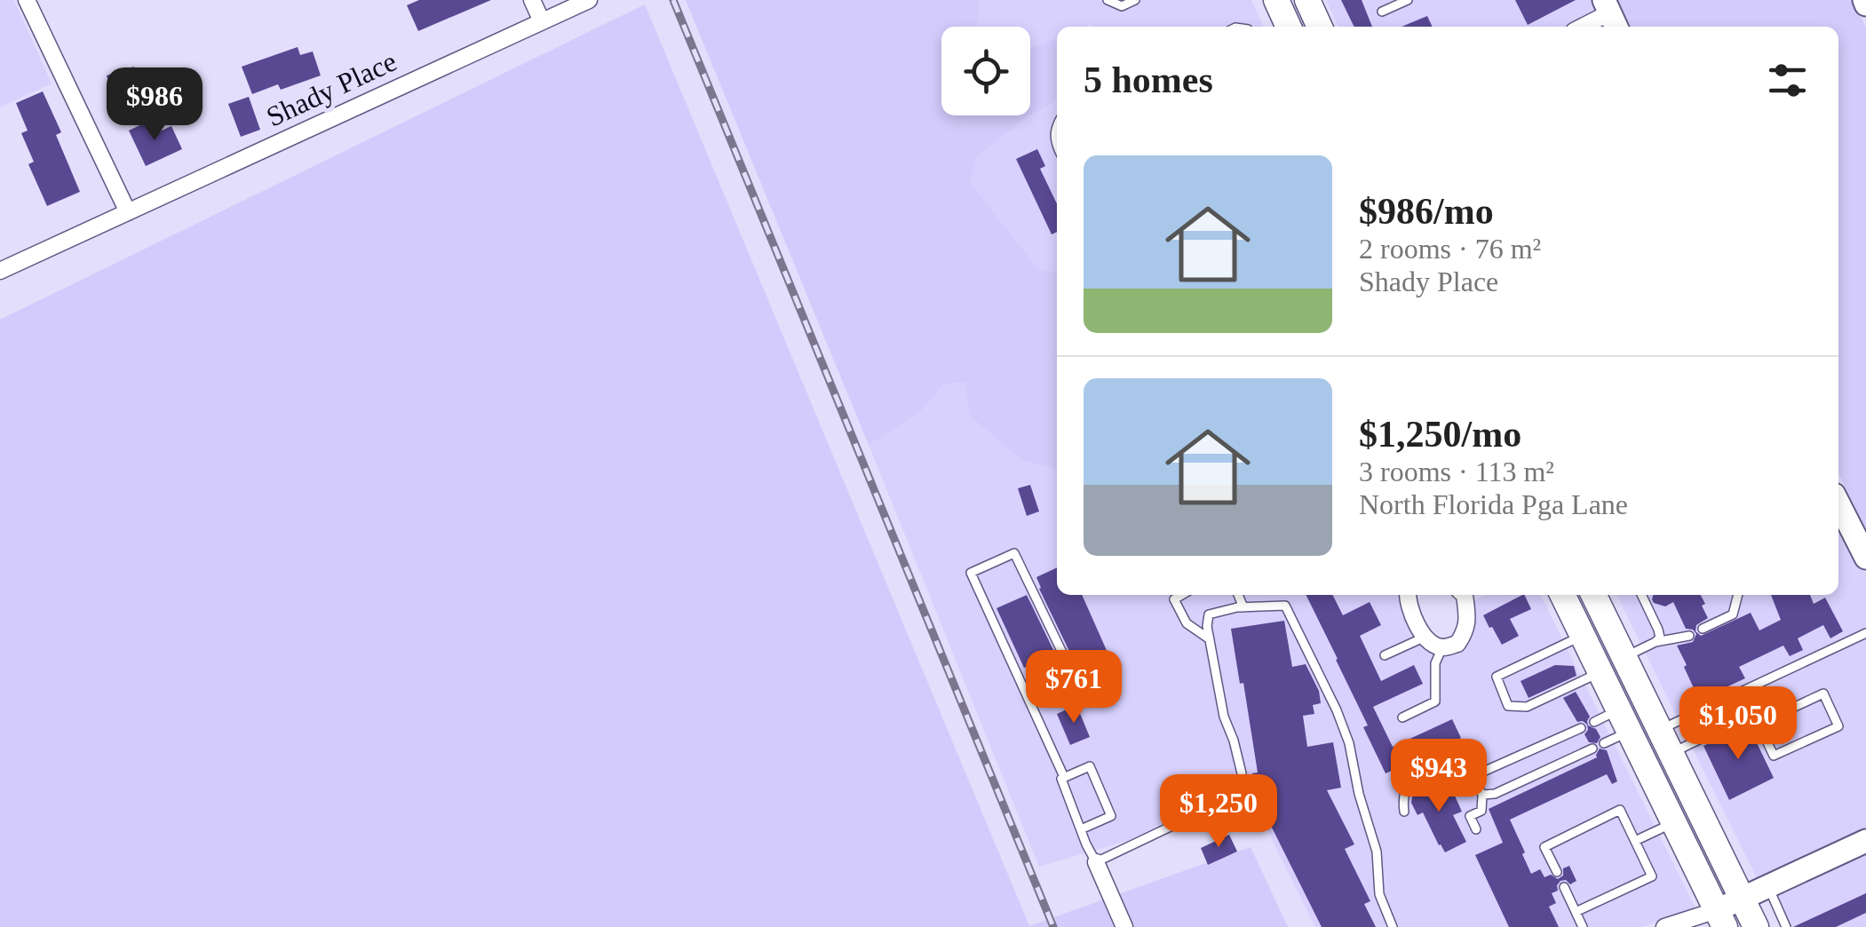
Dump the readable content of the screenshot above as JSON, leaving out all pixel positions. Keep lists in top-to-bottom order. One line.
{"streets":{"street":["Shady Place"]},"page":{"heading":"5 homes","price":["$986","$761","$1,050","$943","$1,250"],"list":[{"name":"$986/mo","note":"2 rooms · 76 m² · Shady Place"},{"name":"$1,250/mo","note":"3 rooms · 113 m² · North Florida Pga Lane"}]}}
